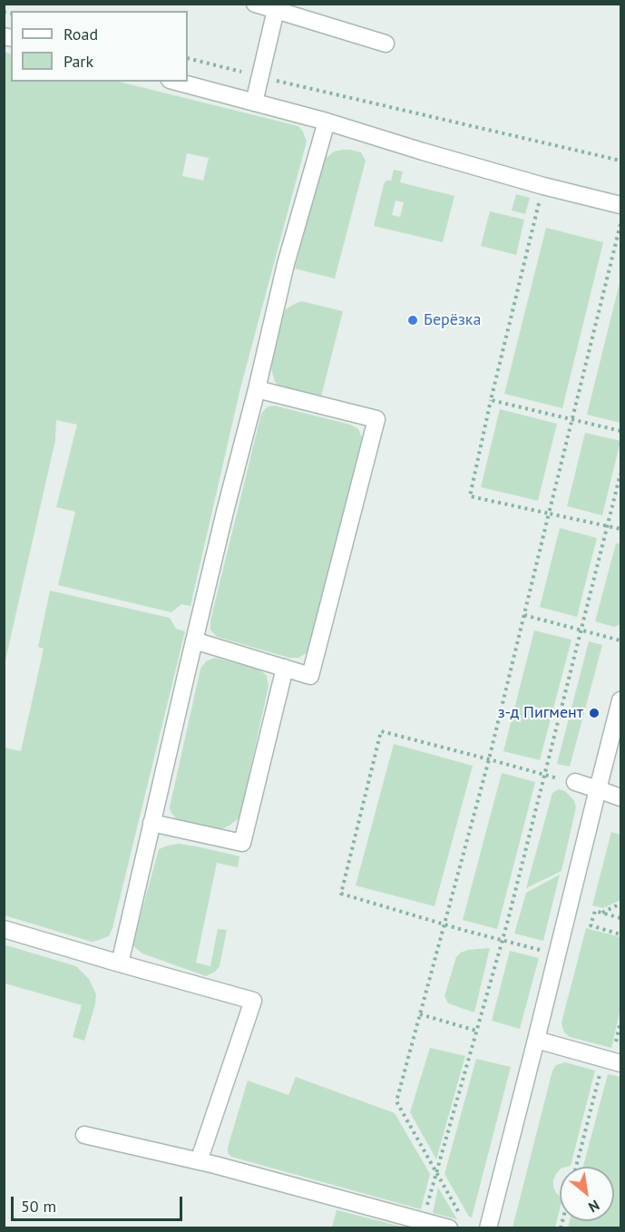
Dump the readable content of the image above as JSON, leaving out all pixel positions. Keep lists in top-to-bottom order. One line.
{"places":["Берёзка","з-д Пигмент"],"legend":["Road","Park"],"scale_bar":"50 m","north":"bottom right"}
